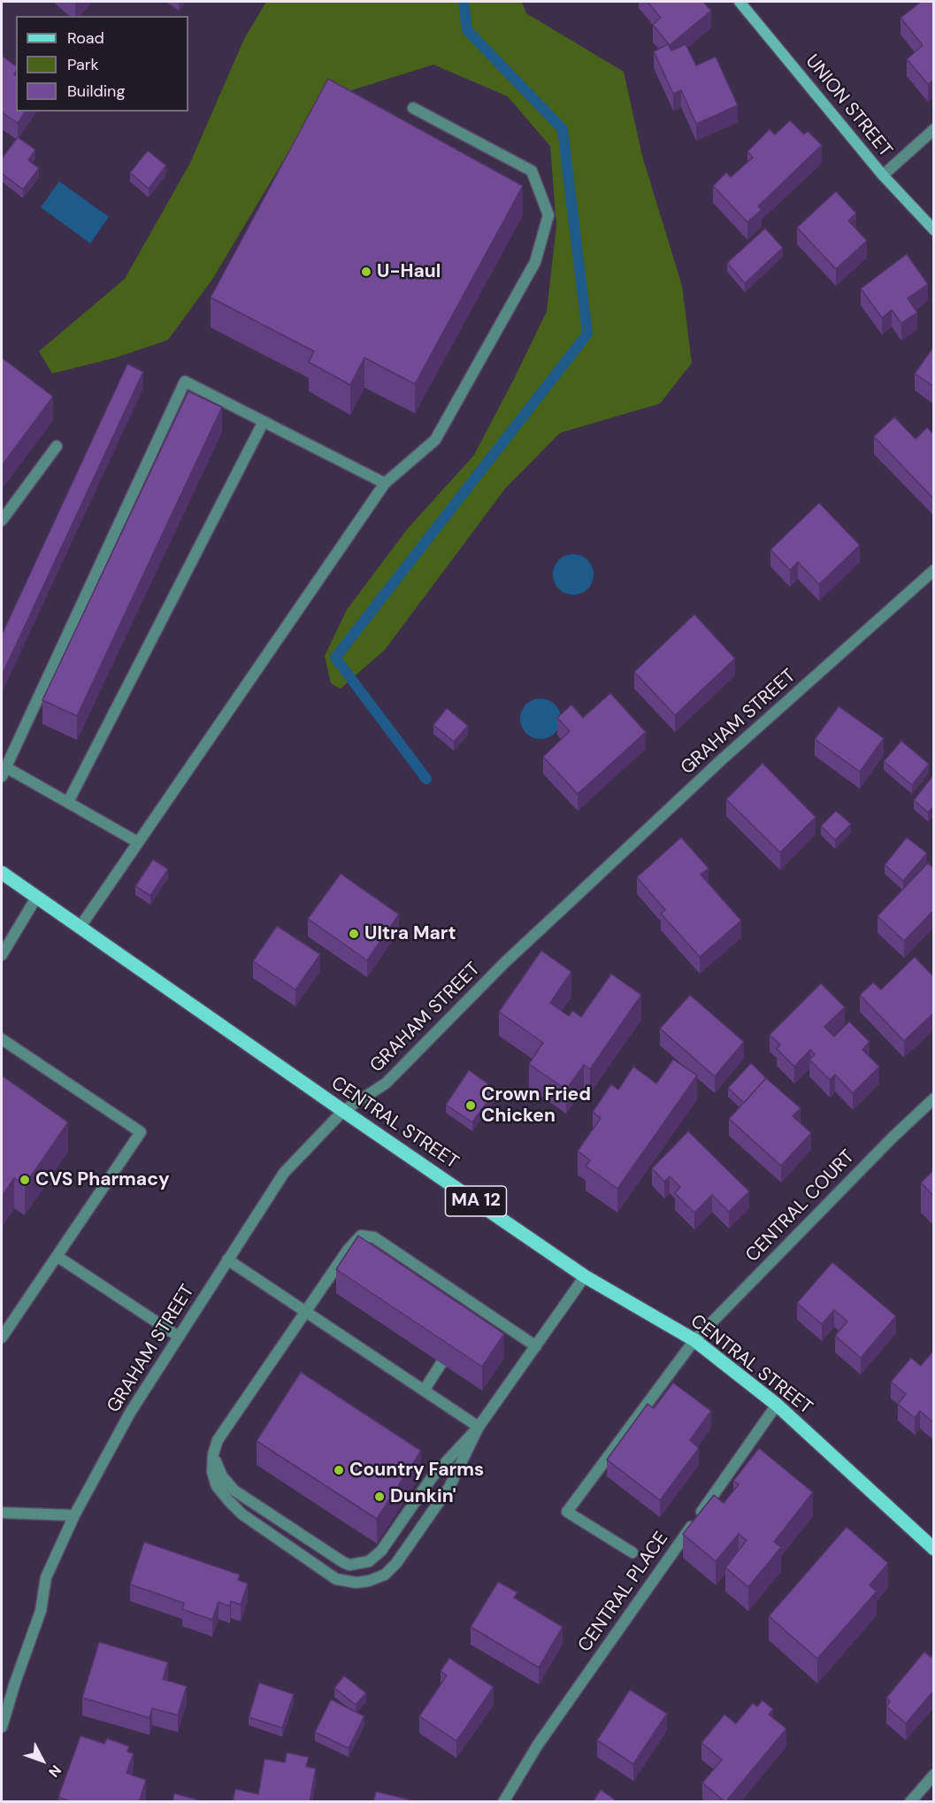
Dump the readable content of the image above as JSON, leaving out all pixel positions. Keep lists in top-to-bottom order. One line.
{"streets":{"main road":["UNION STREET","CENTRAL STREET","MA 12"],"street":["GRAHAM STREET","CENTRAL COURT","CENTRAL PLACE"]},"crossings":[["GRAHAM STREET","CENTRAL STREET"],["CENTRAL STREET","CENTRAL COURT"],["CENTRAL STREET","CENTRAL PLACE"]],"places":["U-Haul","Ultra Mart","Crown Fried Chicken","CVS Pharmacy","Country Farms","Dunkin'"],"legend":["Road","Park","Building"],"north":"bottom right"}
